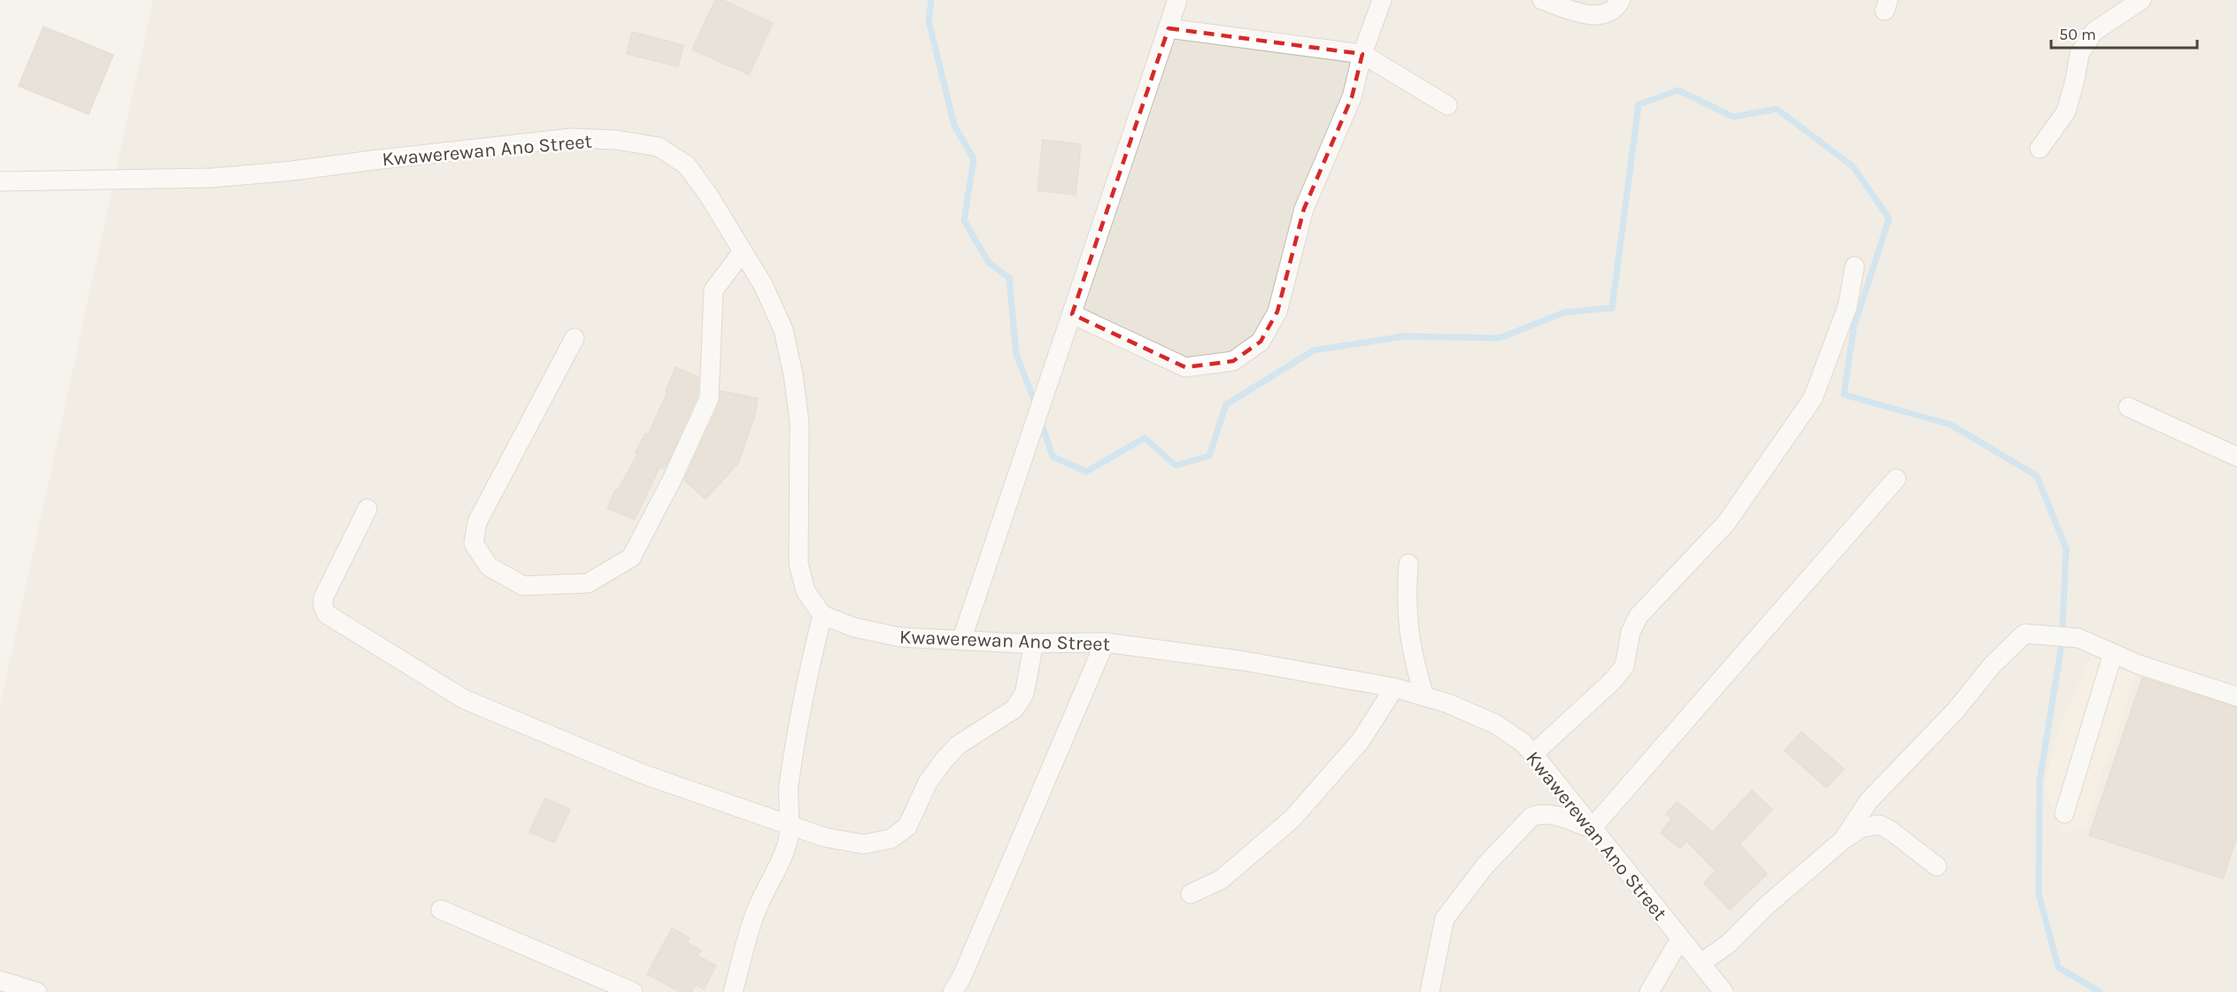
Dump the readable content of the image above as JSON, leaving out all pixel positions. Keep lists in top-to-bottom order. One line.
{"streets":{"street":["Kwawerewan Ano Street"]},"scale_bar":"50 m"}
